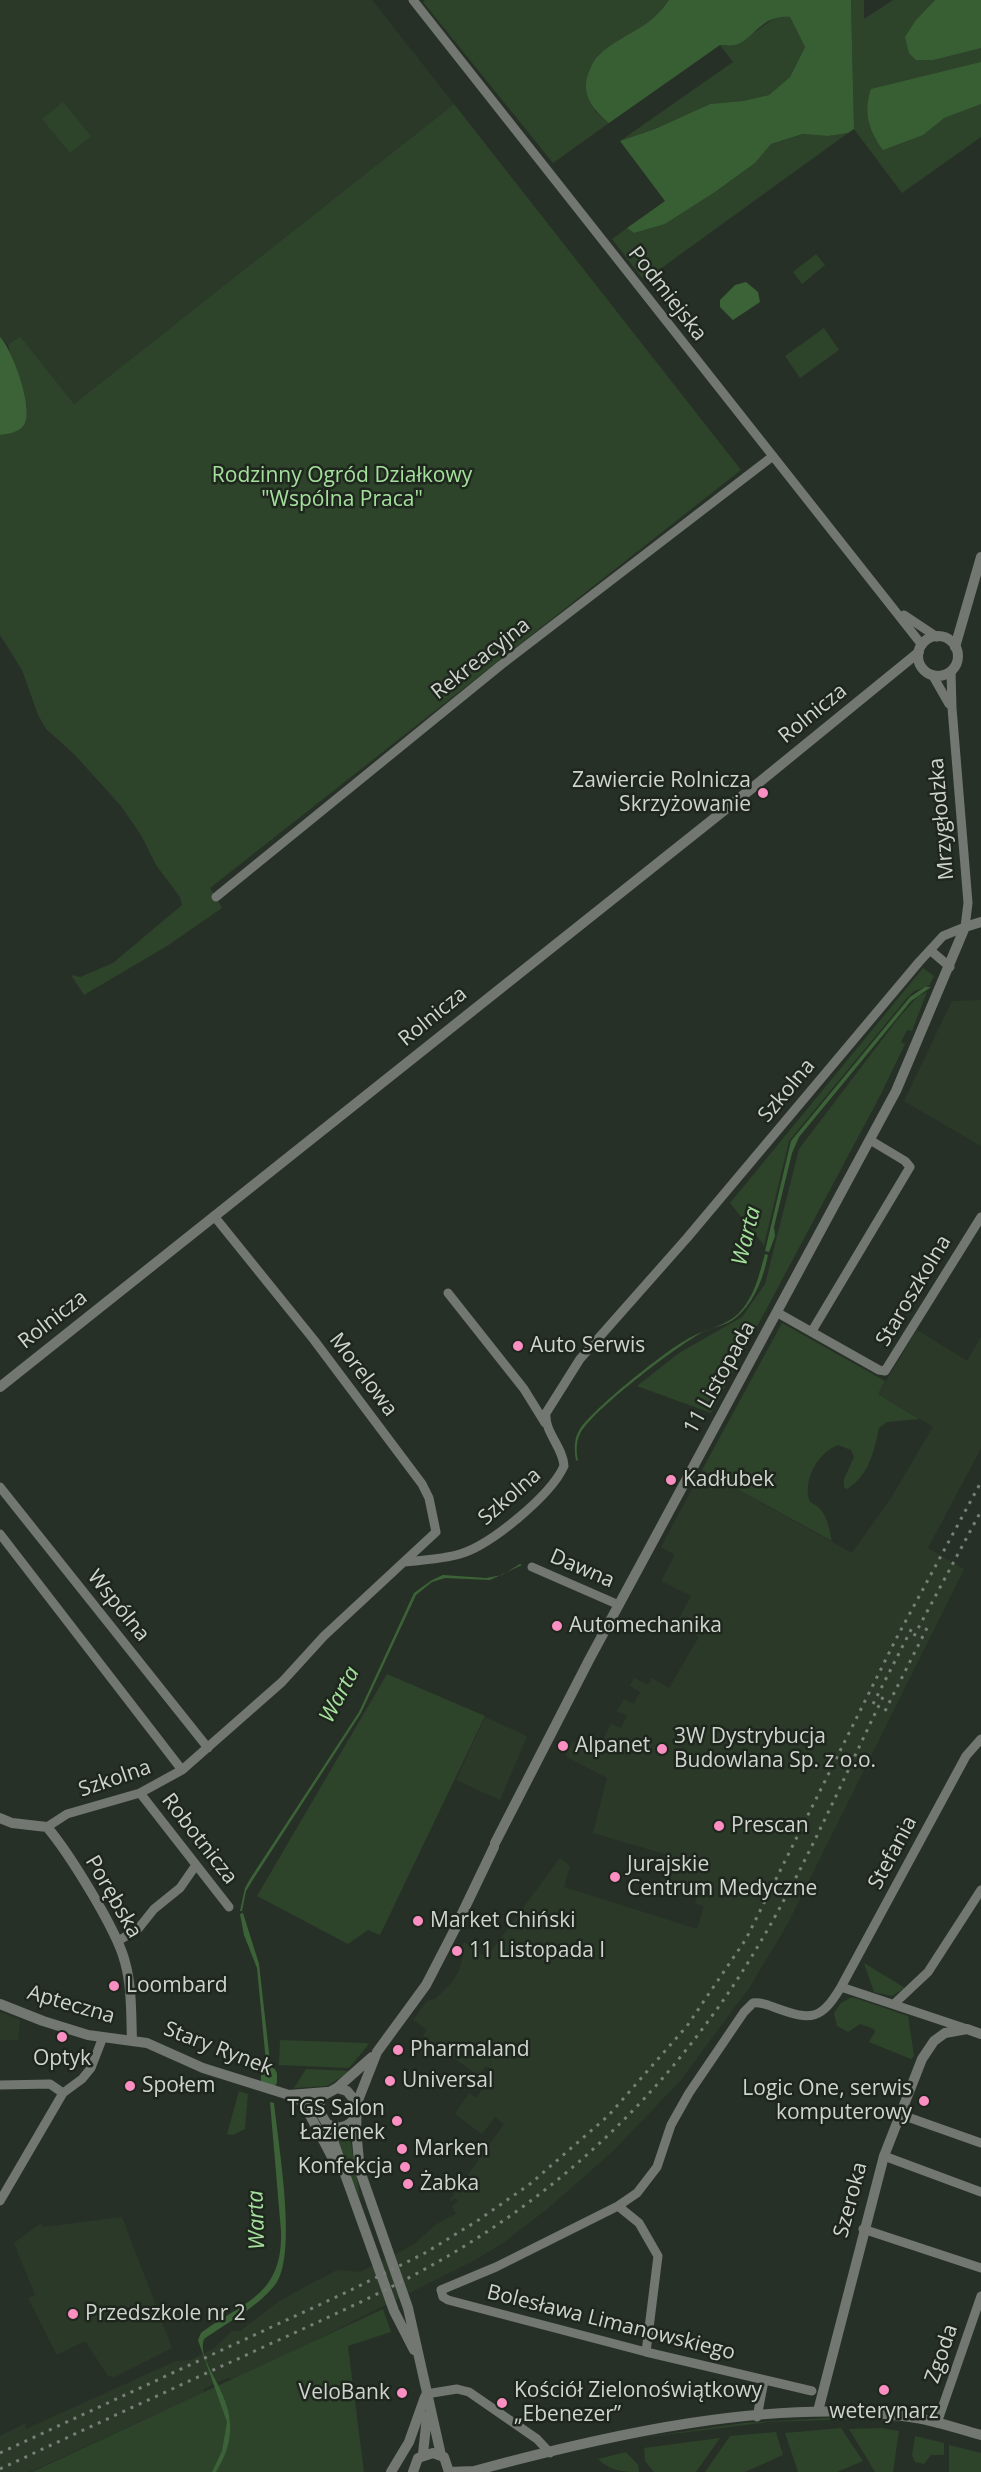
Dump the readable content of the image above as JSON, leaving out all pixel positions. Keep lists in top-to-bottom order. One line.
{"streets":{"street":["Podmiejska","Rekreacyjna","Rolnicza","Mrzygłodzka","Szkolna","Staroszkolna","Morelowa","11 Listopada","Dawna","Wspólna","Robotnicza","Stefania","Porębska","Apteczna","Stary Rynek","Szeroka","Bolesława Limanowskiego","Zgoda"]},"crossings":[["Podmiejska","Rekreacyjna"],["Podmiejska","Rolnicza"],["Podmiejska","Mrzygłodzka"],["Rolnicza","Mrzygłodzka"],["Rolnicza","Morelowa"],["Mrzygłodzka","Szkolna"],["Mrzygłodzka","11 Listopada"],["Szkolna","Morelowa"],["Szkolna","11 Listopada"],["Szkolna","Wspólna"],["Szkolna","Robotnicza"],["Szkolna","Porębska"],["Staroszkolna","11 Listopada"],["11 Listopada","Dawna"],["11 Listopada","Stary Rynek"],["Stefania","Bolesława Limanowskiego"],["Porębska","Apteczna"],["Porębska","Stary Rynek"],["Apteczna","Stary Rynek"]],"water":["Warta"],"parks":["Rodzinny Ogród Działkowy \"Wspólna Praca\""],"places":["Zawiercie Rolnicza Skrzyżowanie","Auto Serwis","Kadłubek","Automechanika","Alpanet","3W Dystrybucja Budowlana Sp. z o.o.","Prescan","Jurajskie Centrum Medyczne","Market Chiński","11 Listopada I","Loombard","Optyk","Pharmaland","Universal","Społem","Logic One, serwis komputerowy","TGS Salon Łazienek","Marken","Konfekcja","Żabka","Przedszkole nr 2","weterynarz","VeloBank","Kościół Zielonoświątkowy „Ebenezer”"]}
